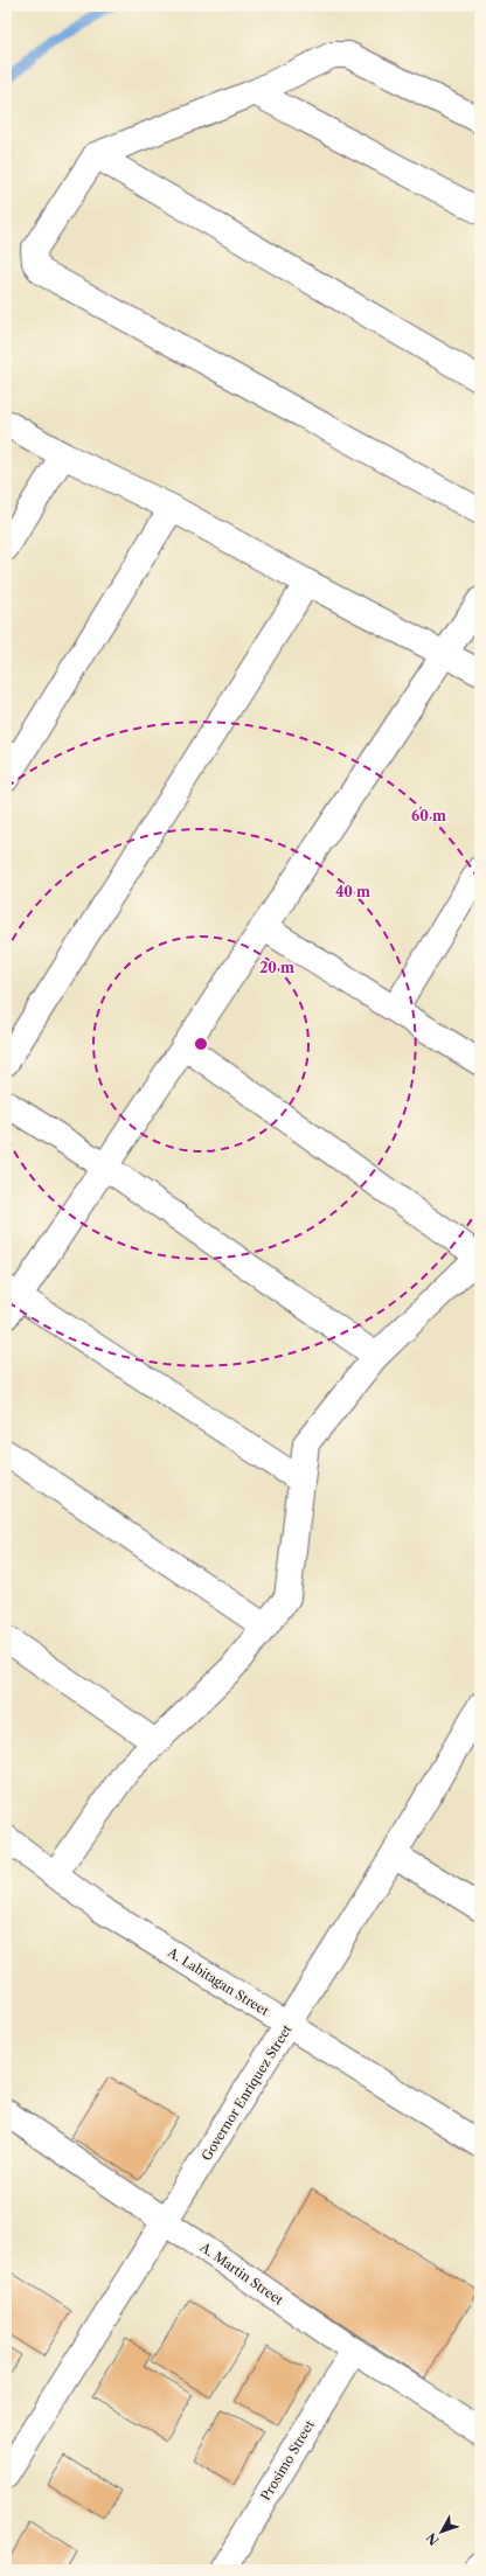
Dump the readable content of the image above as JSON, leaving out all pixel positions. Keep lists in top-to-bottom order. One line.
{"streets":{"street":["A. Labitagan Street","Governor Enriquez Street","A. Martin Street","Prosimo Street"]},"crossings":[["A. Labitagan Street","Governor Enriquez Street"],["Governor Enriquez Street","A. Martin Street"],["A. Martin Street","Prosimo Street"]],"north":"bottom left","rings":["60 m","40 m","20 m"]}
